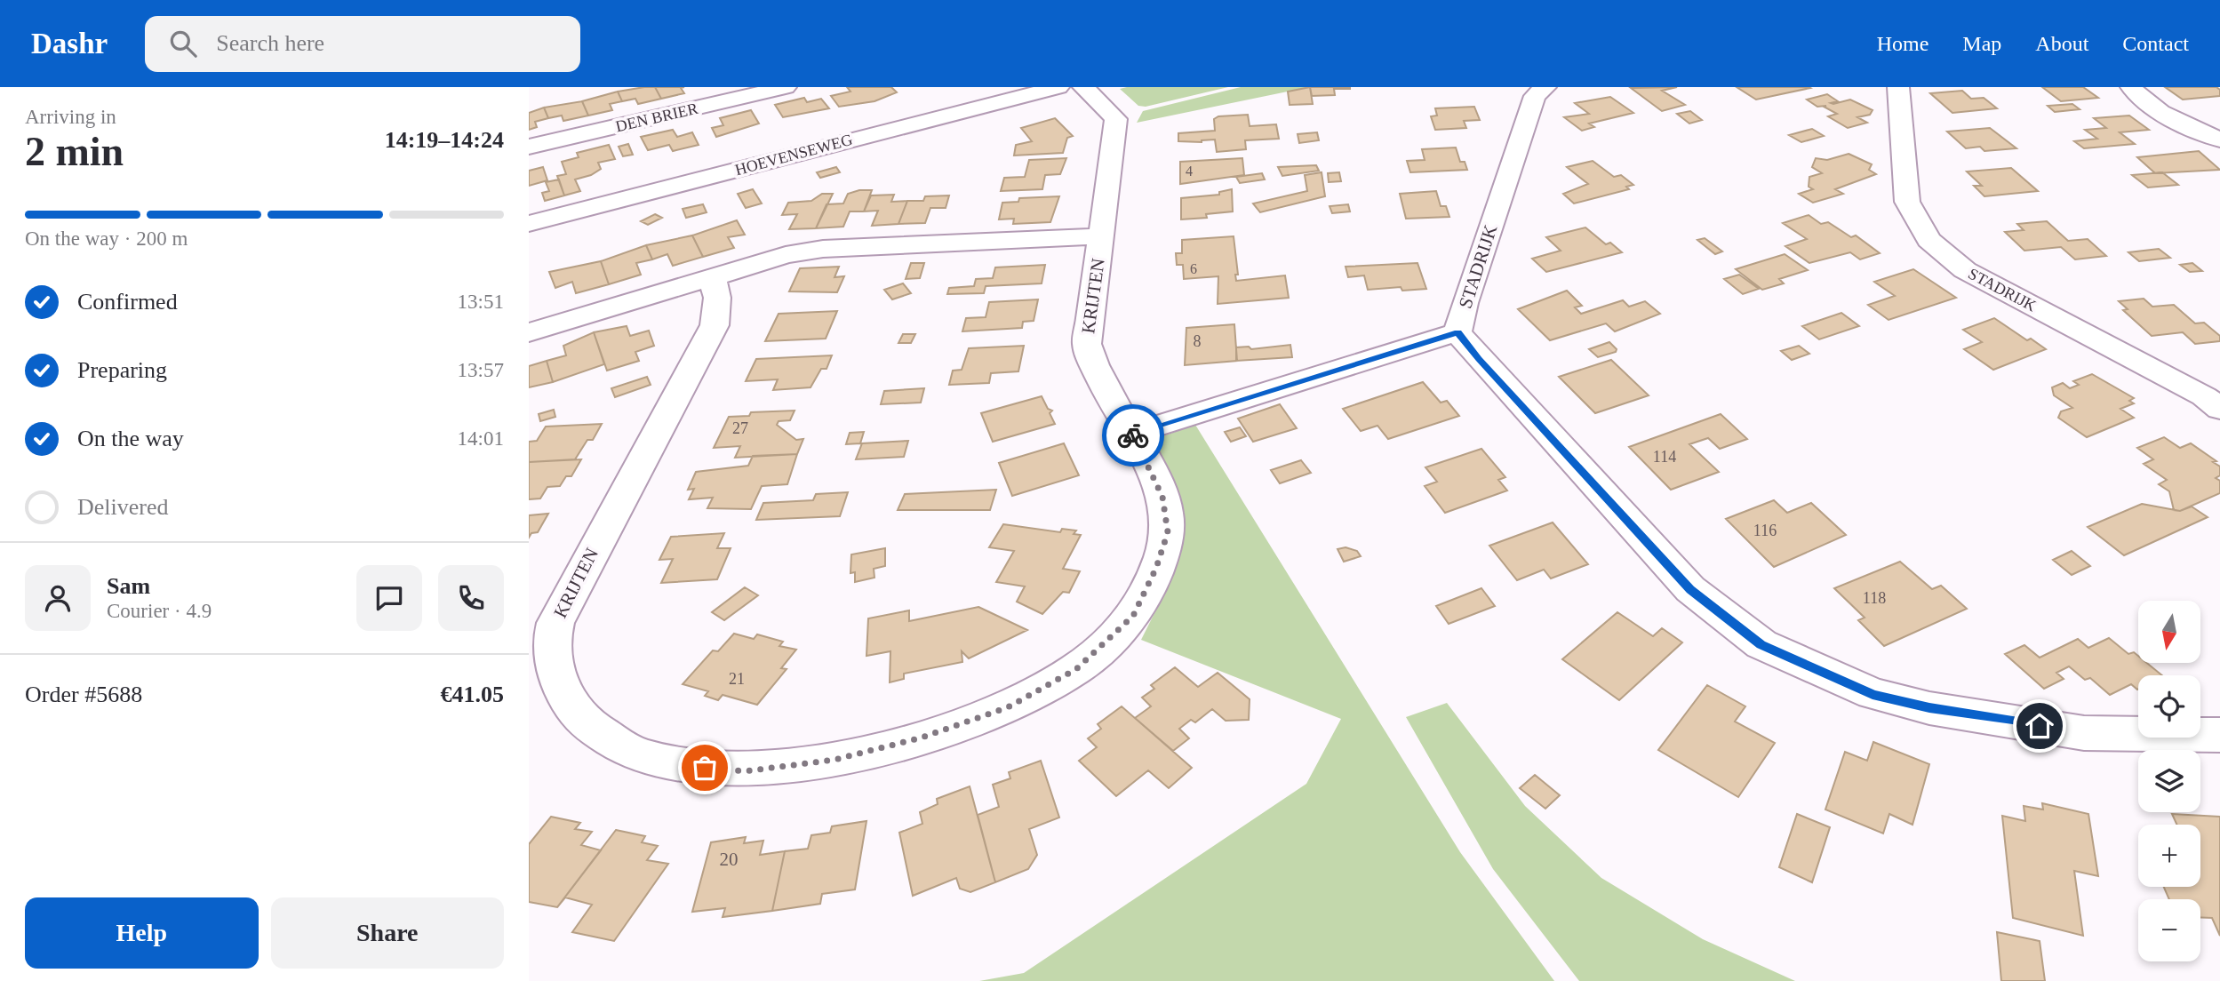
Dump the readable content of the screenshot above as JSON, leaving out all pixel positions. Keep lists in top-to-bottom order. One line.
{"streets":{"street":["DEN BRIER","HOEVENSEWEG","STADRIJK","KRIJTEN"]},"house_numbers":["4","6","8","27","114","116","118","21","20"],"north":"bottom","page":{"header":"Dashr","search":"Search here","nav":["Home","Map","About","Contact"],"heading":["2 min","Arriving in","14:19–14:24"],"panel":["Sam","Courier · 4.9","Order #5688","€41.05"],"bar":"On the way · 200 m","list":[["Confirmed","13:51"],["Preparing","13:57"],["On the way","14:01"],"Delivered"],"map_buttons":["+","−"],"buttons":["Help","Share"]}}
